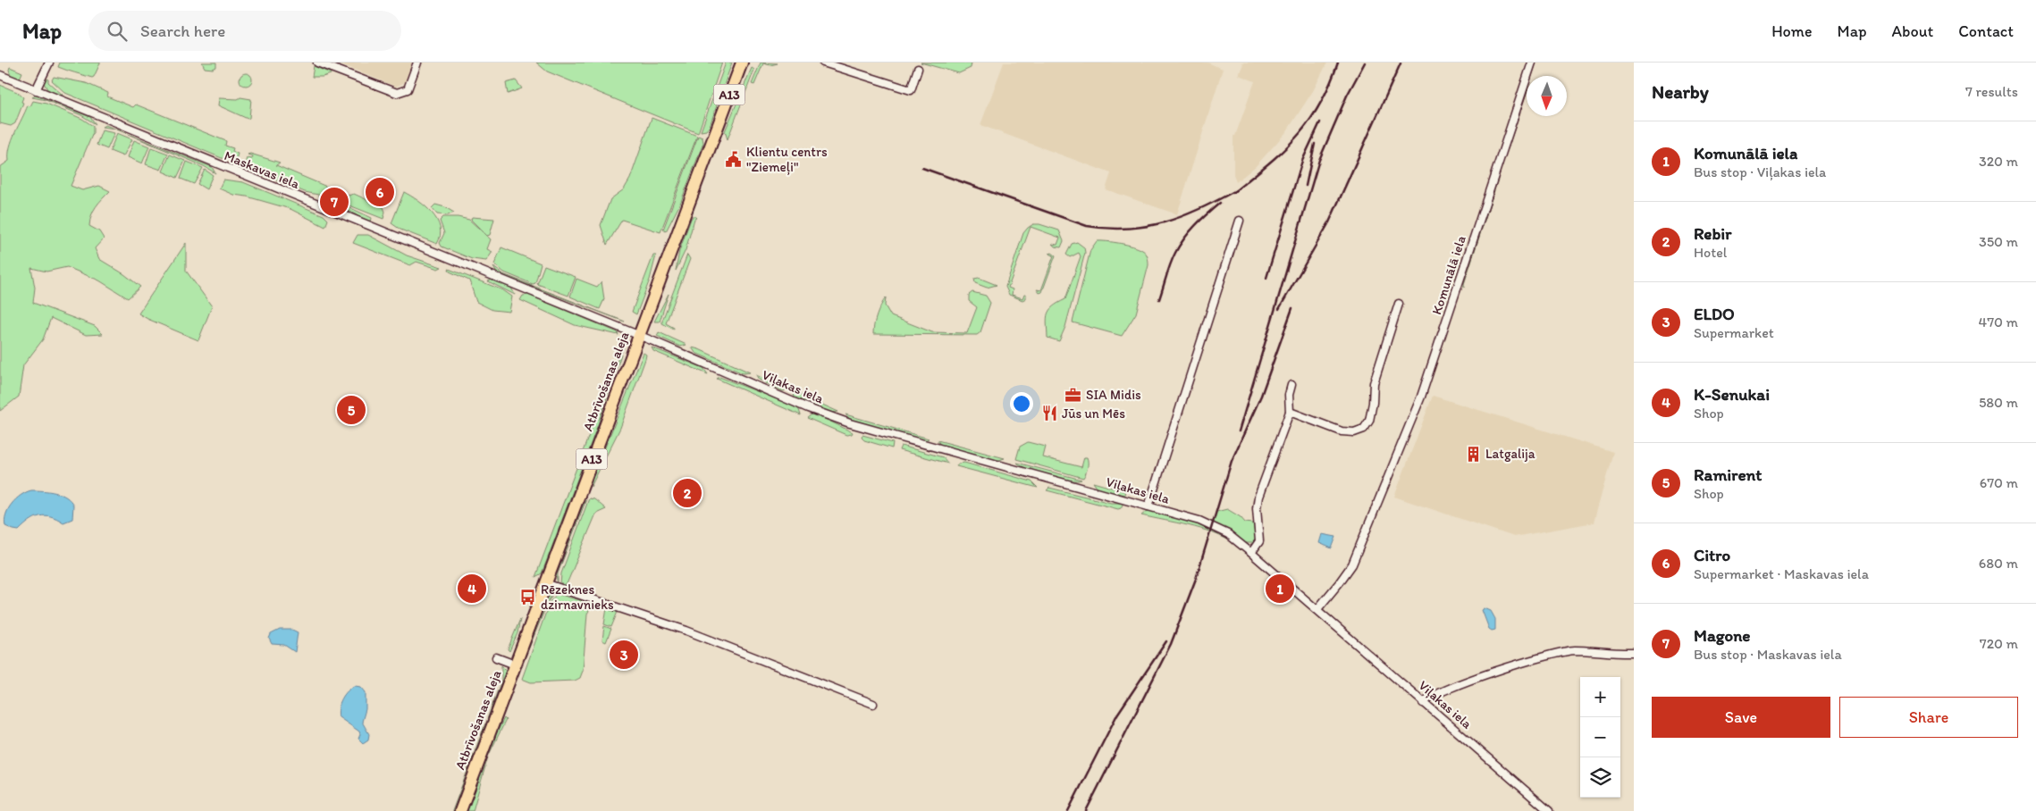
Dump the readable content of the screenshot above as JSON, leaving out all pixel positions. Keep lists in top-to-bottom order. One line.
{"streets":{"main road":["A13","Atbrīvošanas aleja"],"street":["Maskavas iela","Komunālā iela","Viļakas iela"]},"crossings":[["Maskavas iela","Atbrīvošanas aleja"],["Maskavas iela","Viļakas iela"],["Komunālā iela","Viļakas iela"],["Atbrīvošanas aleja","Viļakas iela"]],"places":{"public building":["Klientu centrs \"Ziemeļi\""],"office":["SIA Midis"],"restaurant":["Jūs un Mēs"],"building":["Latgalija"],"bus stop":["Rēzeknes dzirnavnieks"]},"north":"bottom","page":{"header":"Map","search":"Search here","nav":["Home","Map","About","Contact"],"heading":["Nearby","7 results"],"list":[{"mark":"1","name":"Komunālā iela","note":"Bus stop · Viļakas iela","value":"320 m"},{"mark":"2","name":"Rebir","note":"Hotel","value":"350 m"},{"mark":"3","name":"ELDO","note":"Supermarket","value":"470 m"},{"mark":"4","name":"K-Senukai","note":"Shop","value":"580 m"},{"mark":"5","name":"Ramirent","note":"Shop","value":"670 m"},{"mark":"6","name":"Citro","note":"Supermarket · Maskavas iela","value":"680 m"},{"mark":"7","name":"Magone","note":"Bus stop · Maskavas iela","value":"720 m"}],"pins":["6","7","5","2","1","4","3"],"map_buttons":["+","−"],"buttons":["Save","Share"]}}
